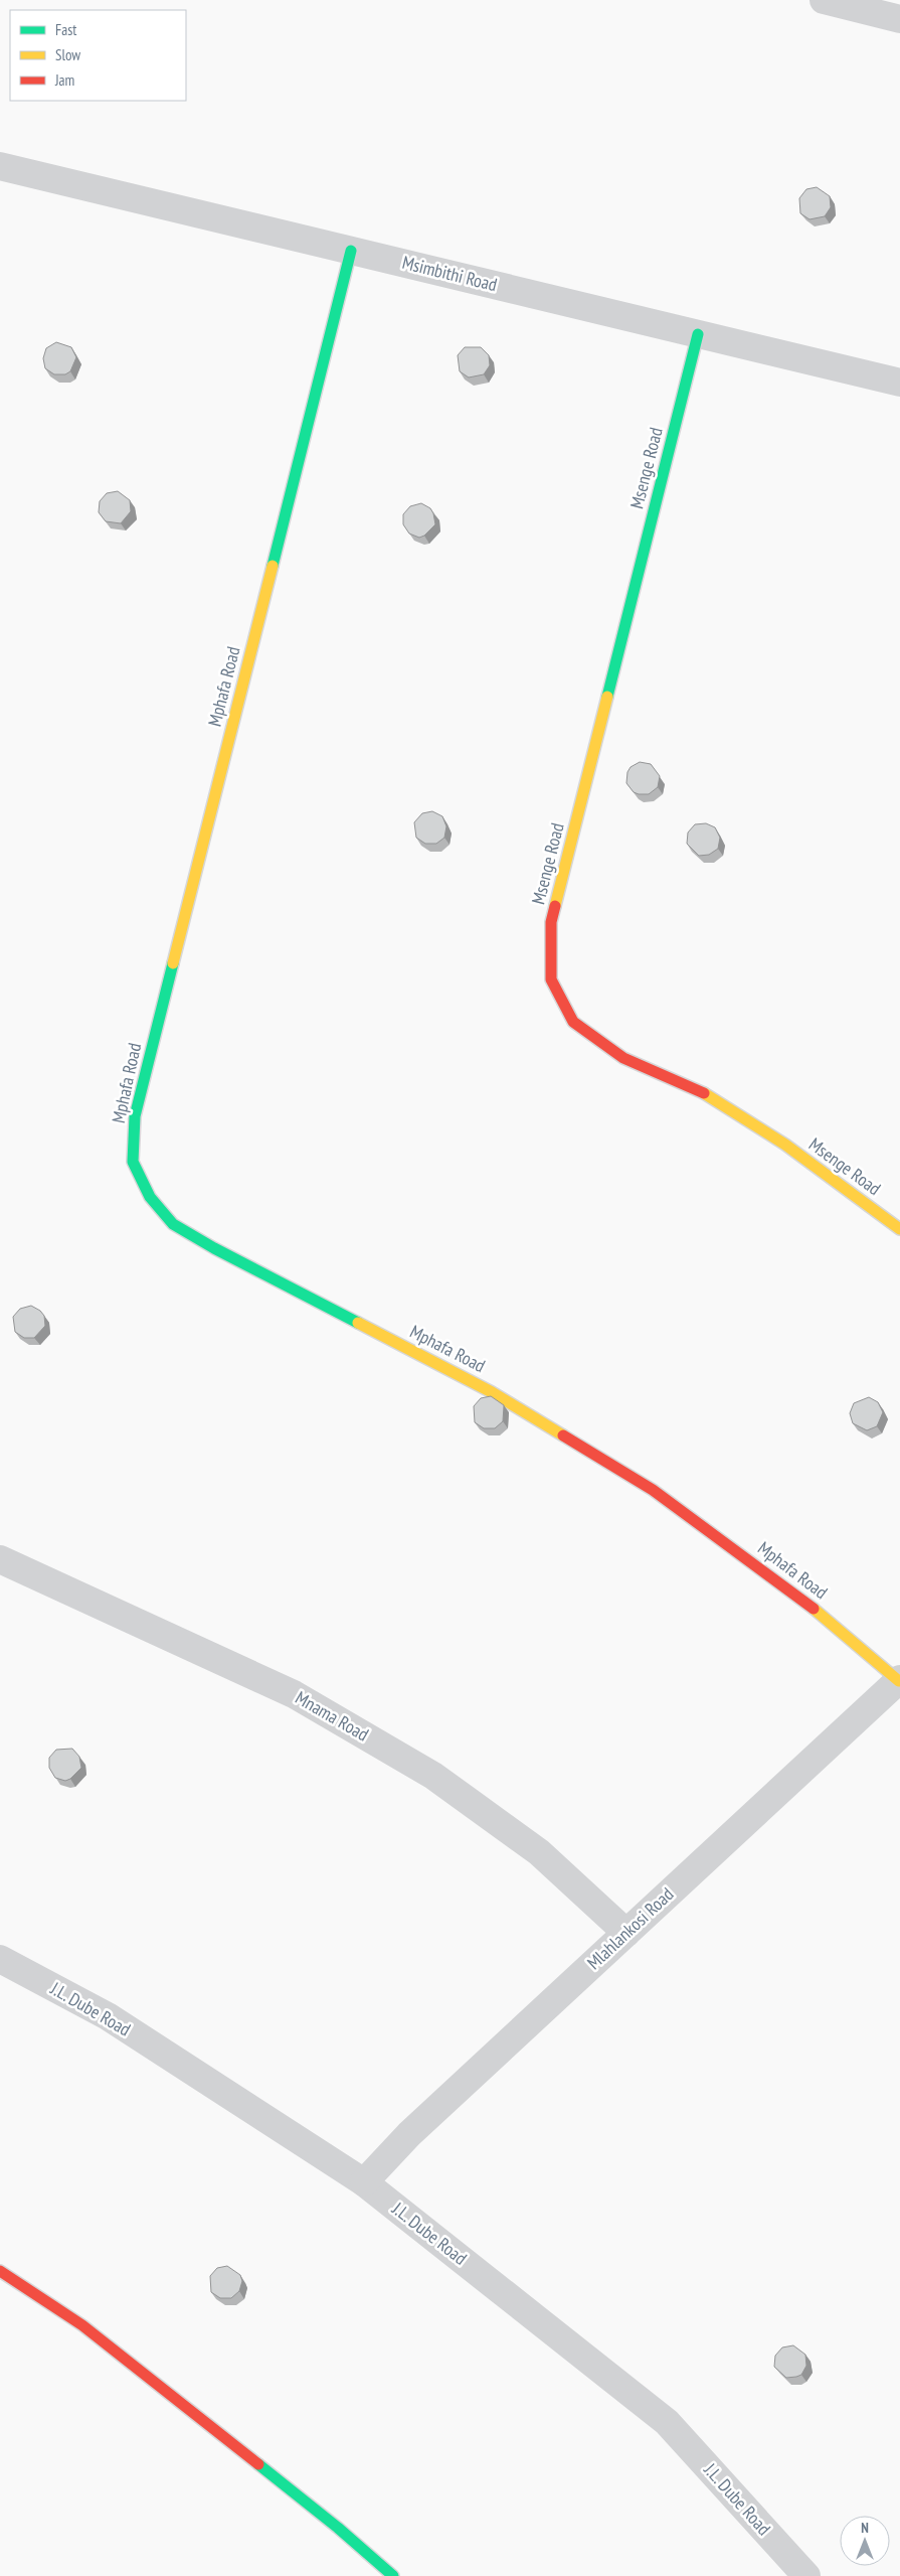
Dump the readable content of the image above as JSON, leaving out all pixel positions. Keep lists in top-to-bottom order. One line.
{"streets":{"street":["Msimbithi Road","Msenge Road","Mphafa Road","Mnama Road","Mlahlankosi Road","J.L. Dube Road"]},"crossings":[["Msimbithi Road","Msenge Road"],["Msimbithi Road","Mphafa Road"],["Mphafa Road","Mlahlankosi Road"],["Mnama Road","Mlahlankosi Road"],["Mlahlankosi Road","J.L. Dube Road"]],"legend":["Fast","Slow","Jam"],"north":"top"}
